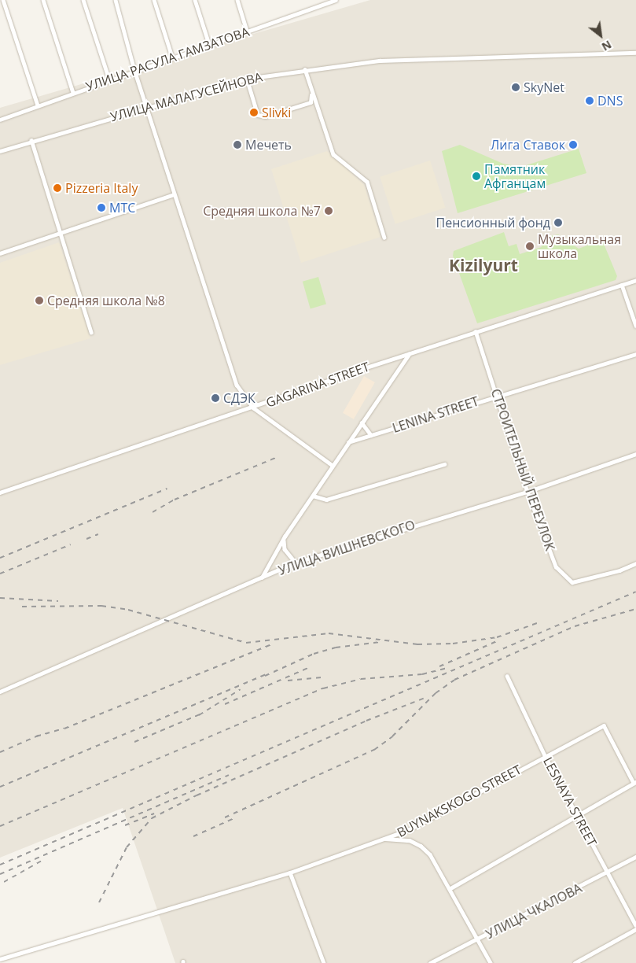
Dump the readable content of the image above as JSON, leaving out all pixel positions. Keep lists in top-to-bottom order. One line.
{"streets":{"street":["УЛИЦА РАСУЛА ГАМЗАТОВА","УЛИЦА МАЛАГУСЕЙНОВА","GAGARINA STREET","LENINA STREET","СТРОИТЕЛЬНЫЙ ПЕРЕУЛОК","УЛИЦА ВИШНЕВСКОГО","BUYNAKSKOGO STREET","LESNAYA STREET","УЛИЦА ЧКАЛОВА"]},"crossings":[["GAGARINA STREET","СТРОИТЕЛЬНЫЙ ПЕРЕУЛОК"],["LENINA STREET","СТРОИТЕЛЬНЫЙ ПЕРЕУЛОК"],["СТРОИТЕЛЬНЫЙ ПЕРЕУЛОК","УЛИЦА ВИШНЕВСКОГО"],["BUYNAKSKOGO STREET","LESNAYA STREET"],["LESNAYA STREET","УЛИЦА ЧКАЛОВА"]],"districts":["Kizilyurt"],"places":["SkyNet","DNS","Slivki","Мечеть","Лига Ставок","Памятник Афганцам","Pizzeria Italy","МТС","Средняя школа №7","Пенсионный фонд","Музыкальная школа","Средняя школа №8","СДЭК"],"north":"bottom right"}
